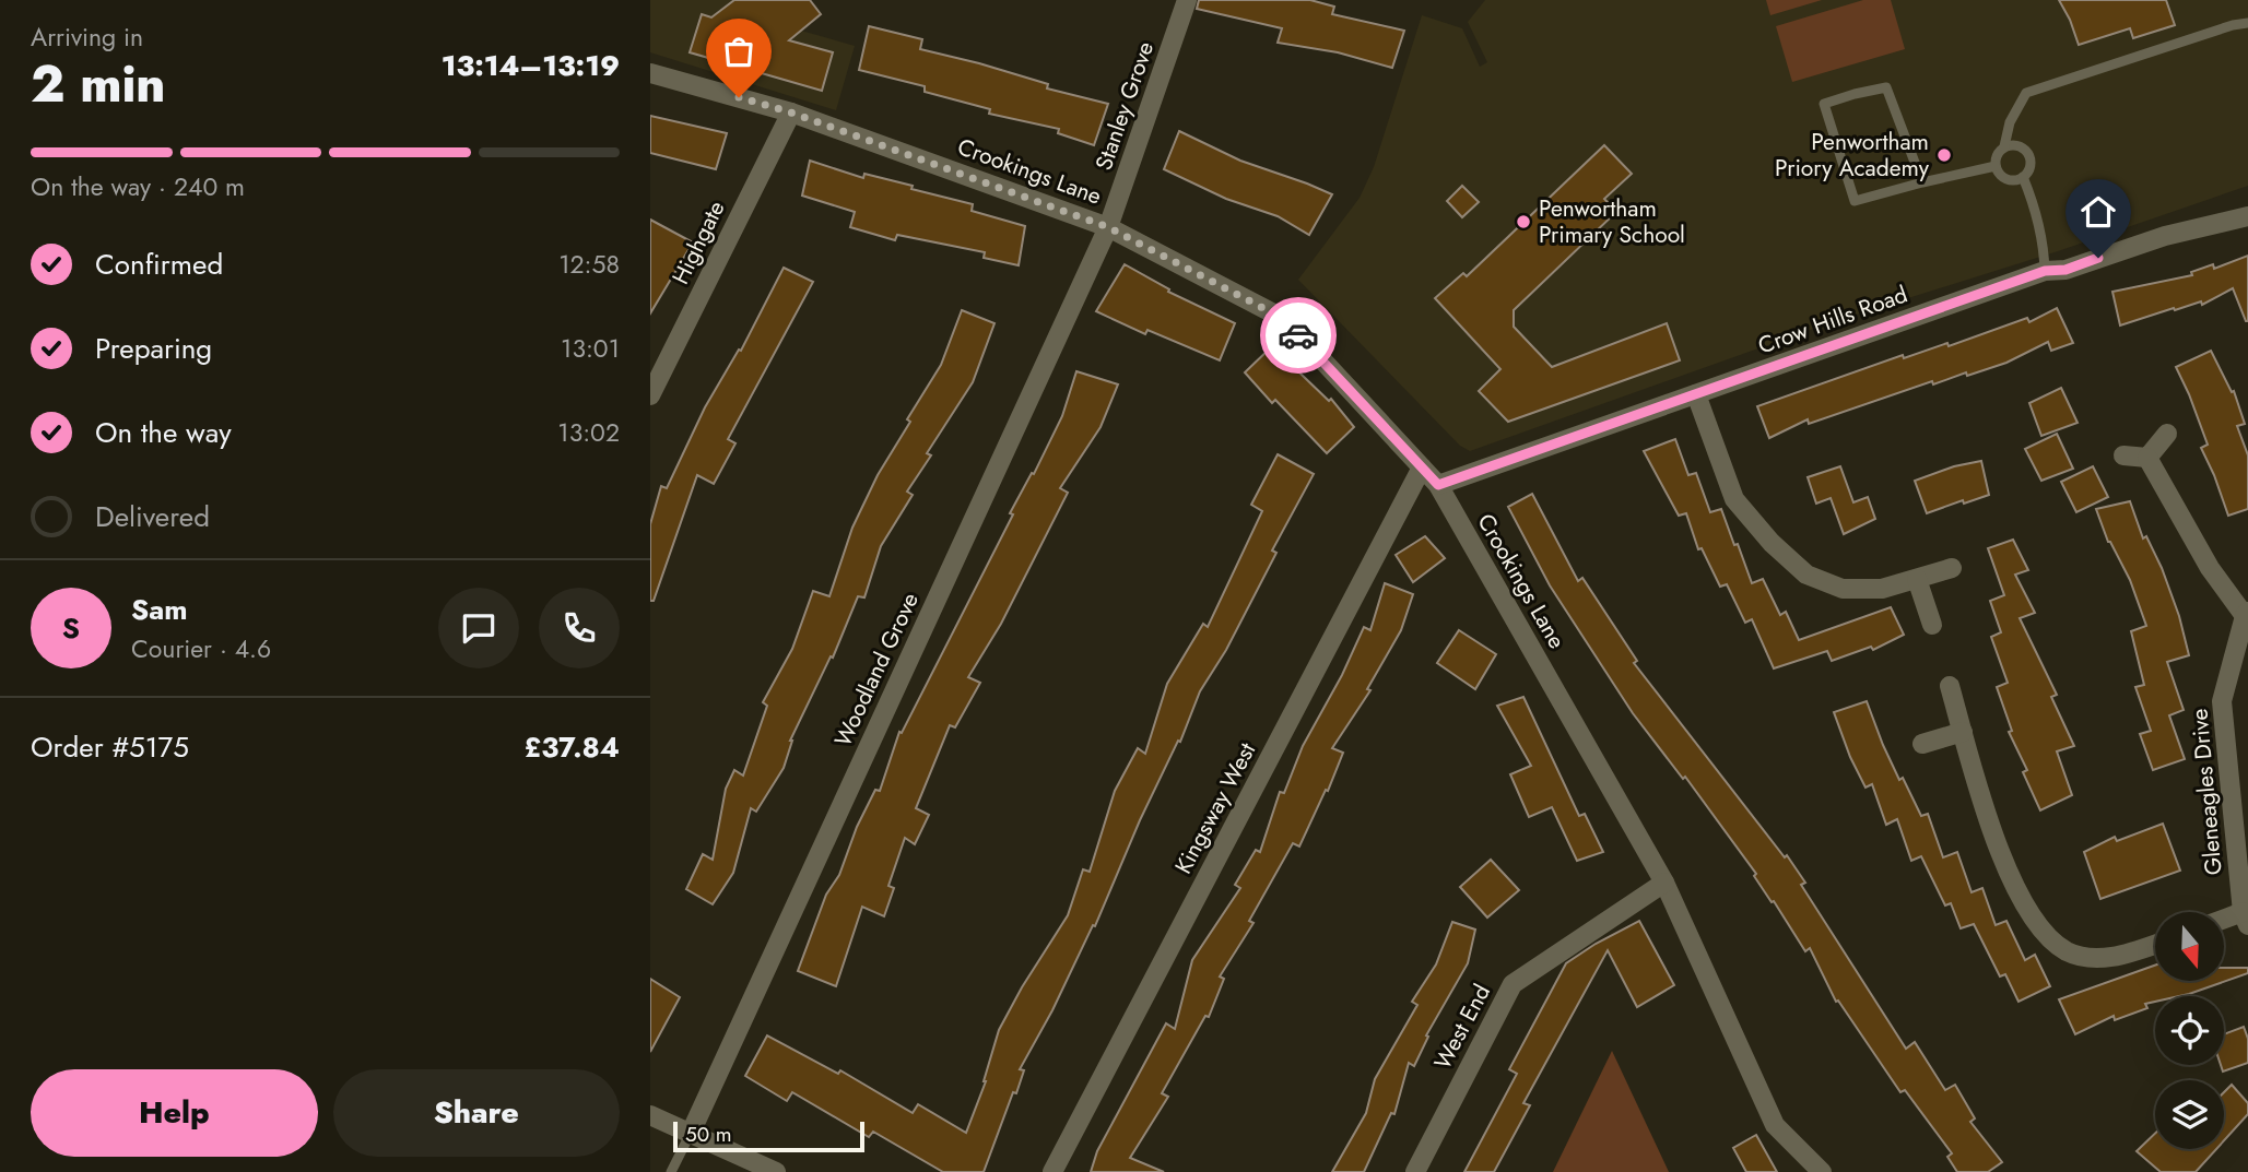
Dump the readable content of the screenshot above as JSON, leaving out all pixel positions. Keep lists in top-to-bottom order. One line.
{"streets":{"street":["Stanley Grove","Crookings Lane","Highgate","Crow Hills Road","Woodland Grove","Gleneagles Drive","Kingsway West","West End"]},"crossings":[["Stanley Grove","Crookings Lane"],["Stanley Grove","Woodland Grove"],["Crookings Lane","Highgate"],["Crookings Lane","Crow Hills Road"],["Crookings Lane","Woodland Grove"],["Crookings Lane","Kingsway West"],["Crookings Lane","West End"]],"places":["Penwortham Priory Academy","Penwortham Primary School"],"scale_bar":"50 m","north":"bottom","page":{"heading":["2 min","Arriving in","13:14–13:19"],"panel":["Sam","Courier · 4.6","Order #5175","£37.84"],"bar":"On the way · 240 m","list":[["Confirmed","12:58"],["Preparing","13:01"],["On the way","13:02"],"Delivered"],"round":"S","buttons":["Help","Share"],"scale":"50 m"}}
